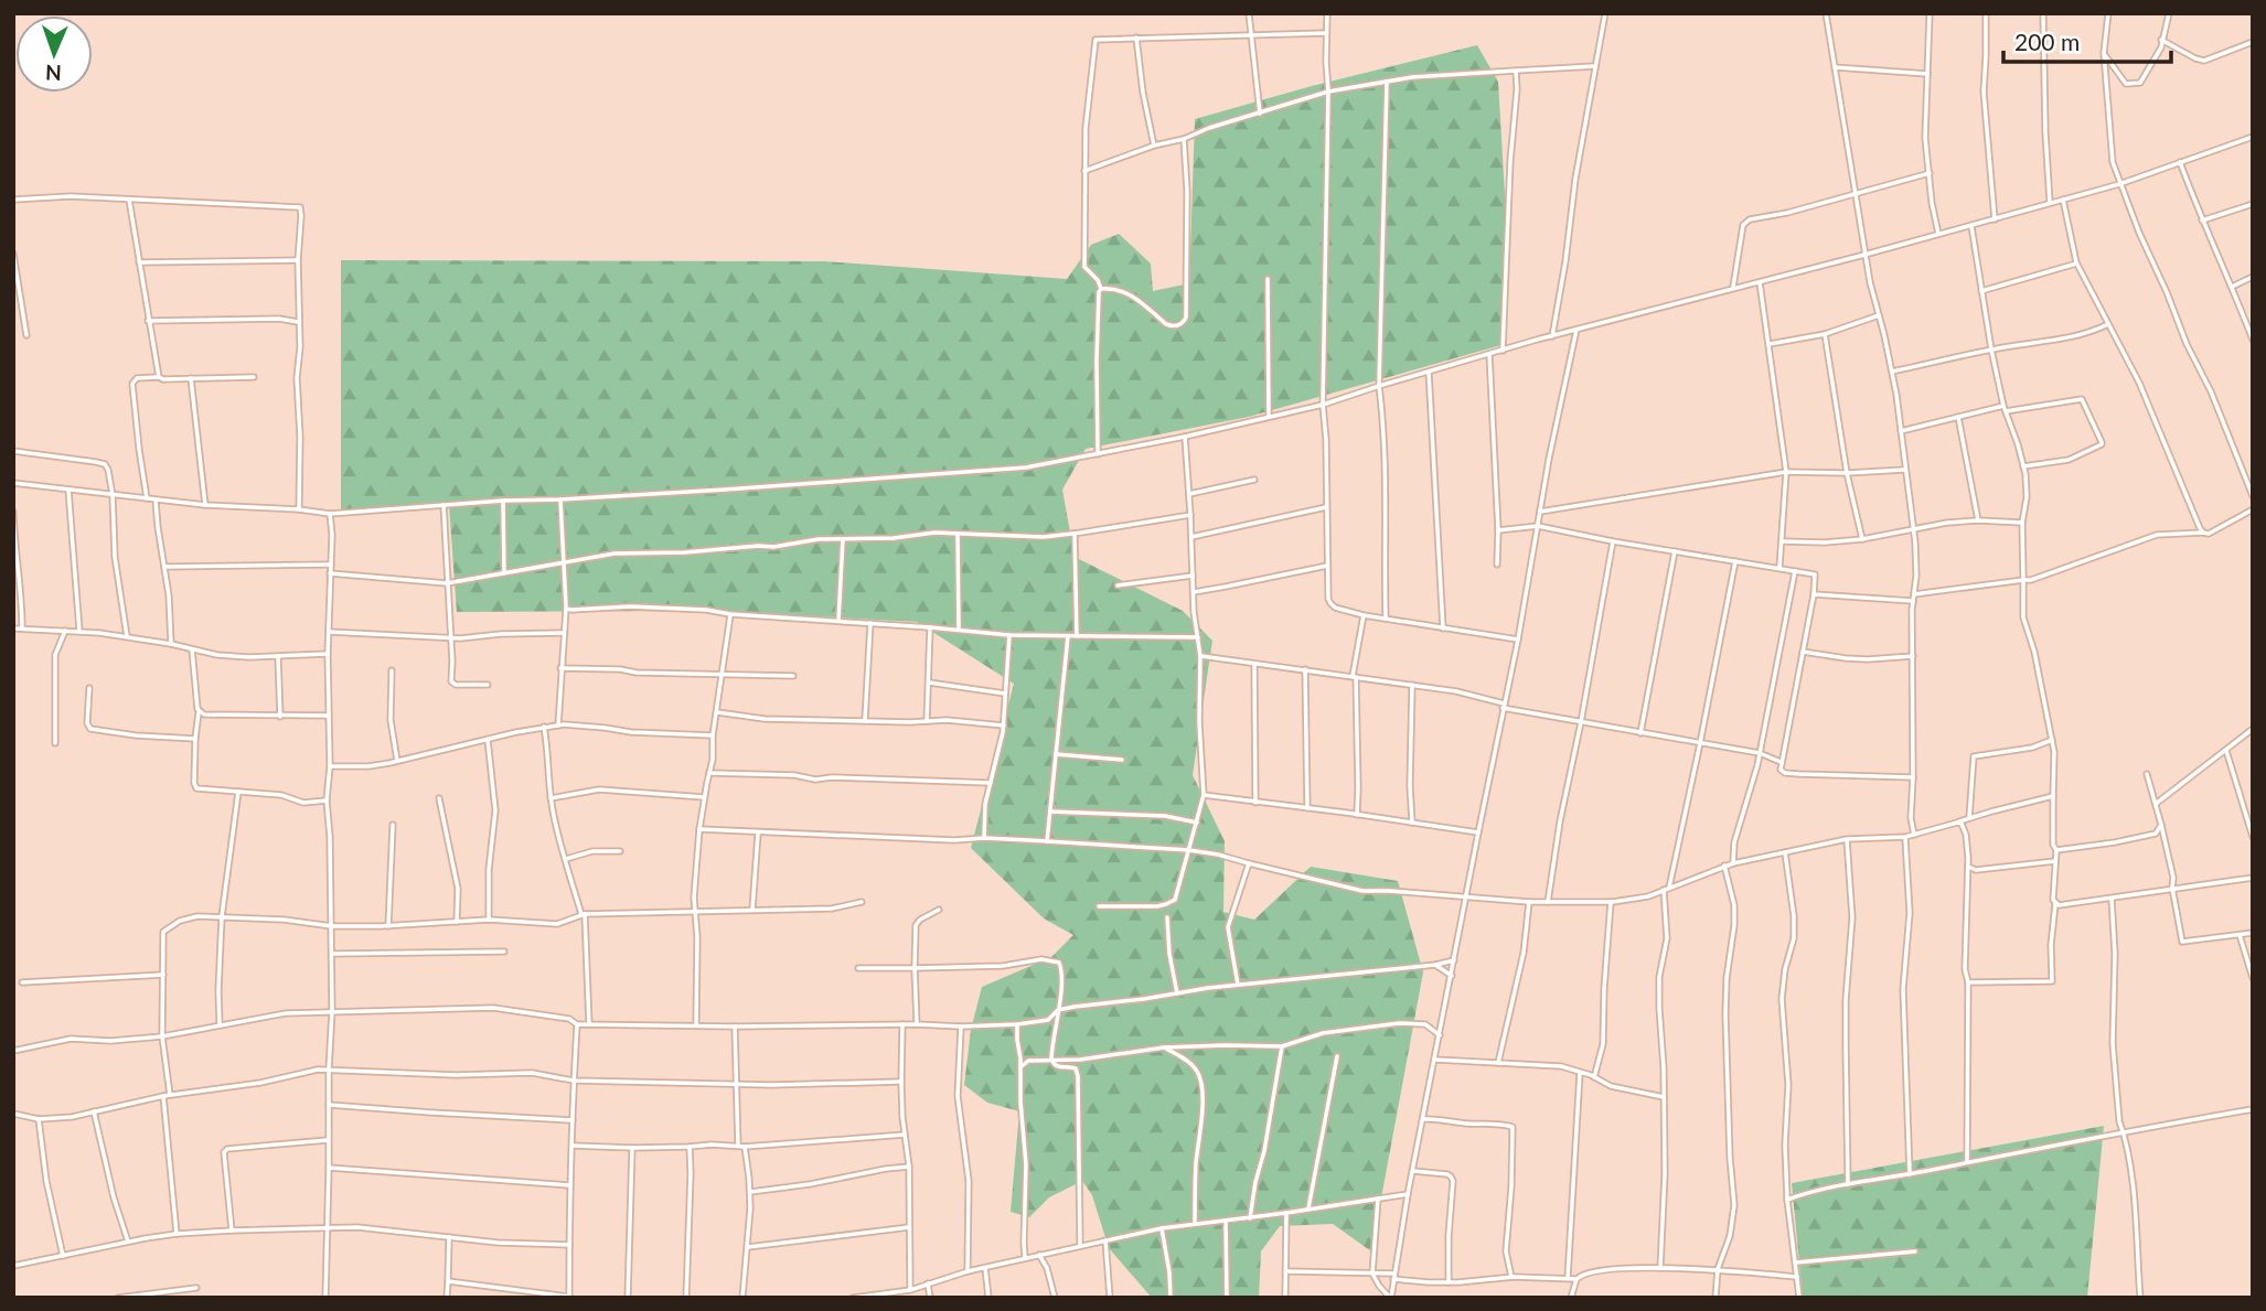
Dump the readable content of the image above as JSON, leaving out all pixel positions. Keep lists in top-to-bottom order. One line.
{"scale_bar":"200 m","north":"bottom"}
